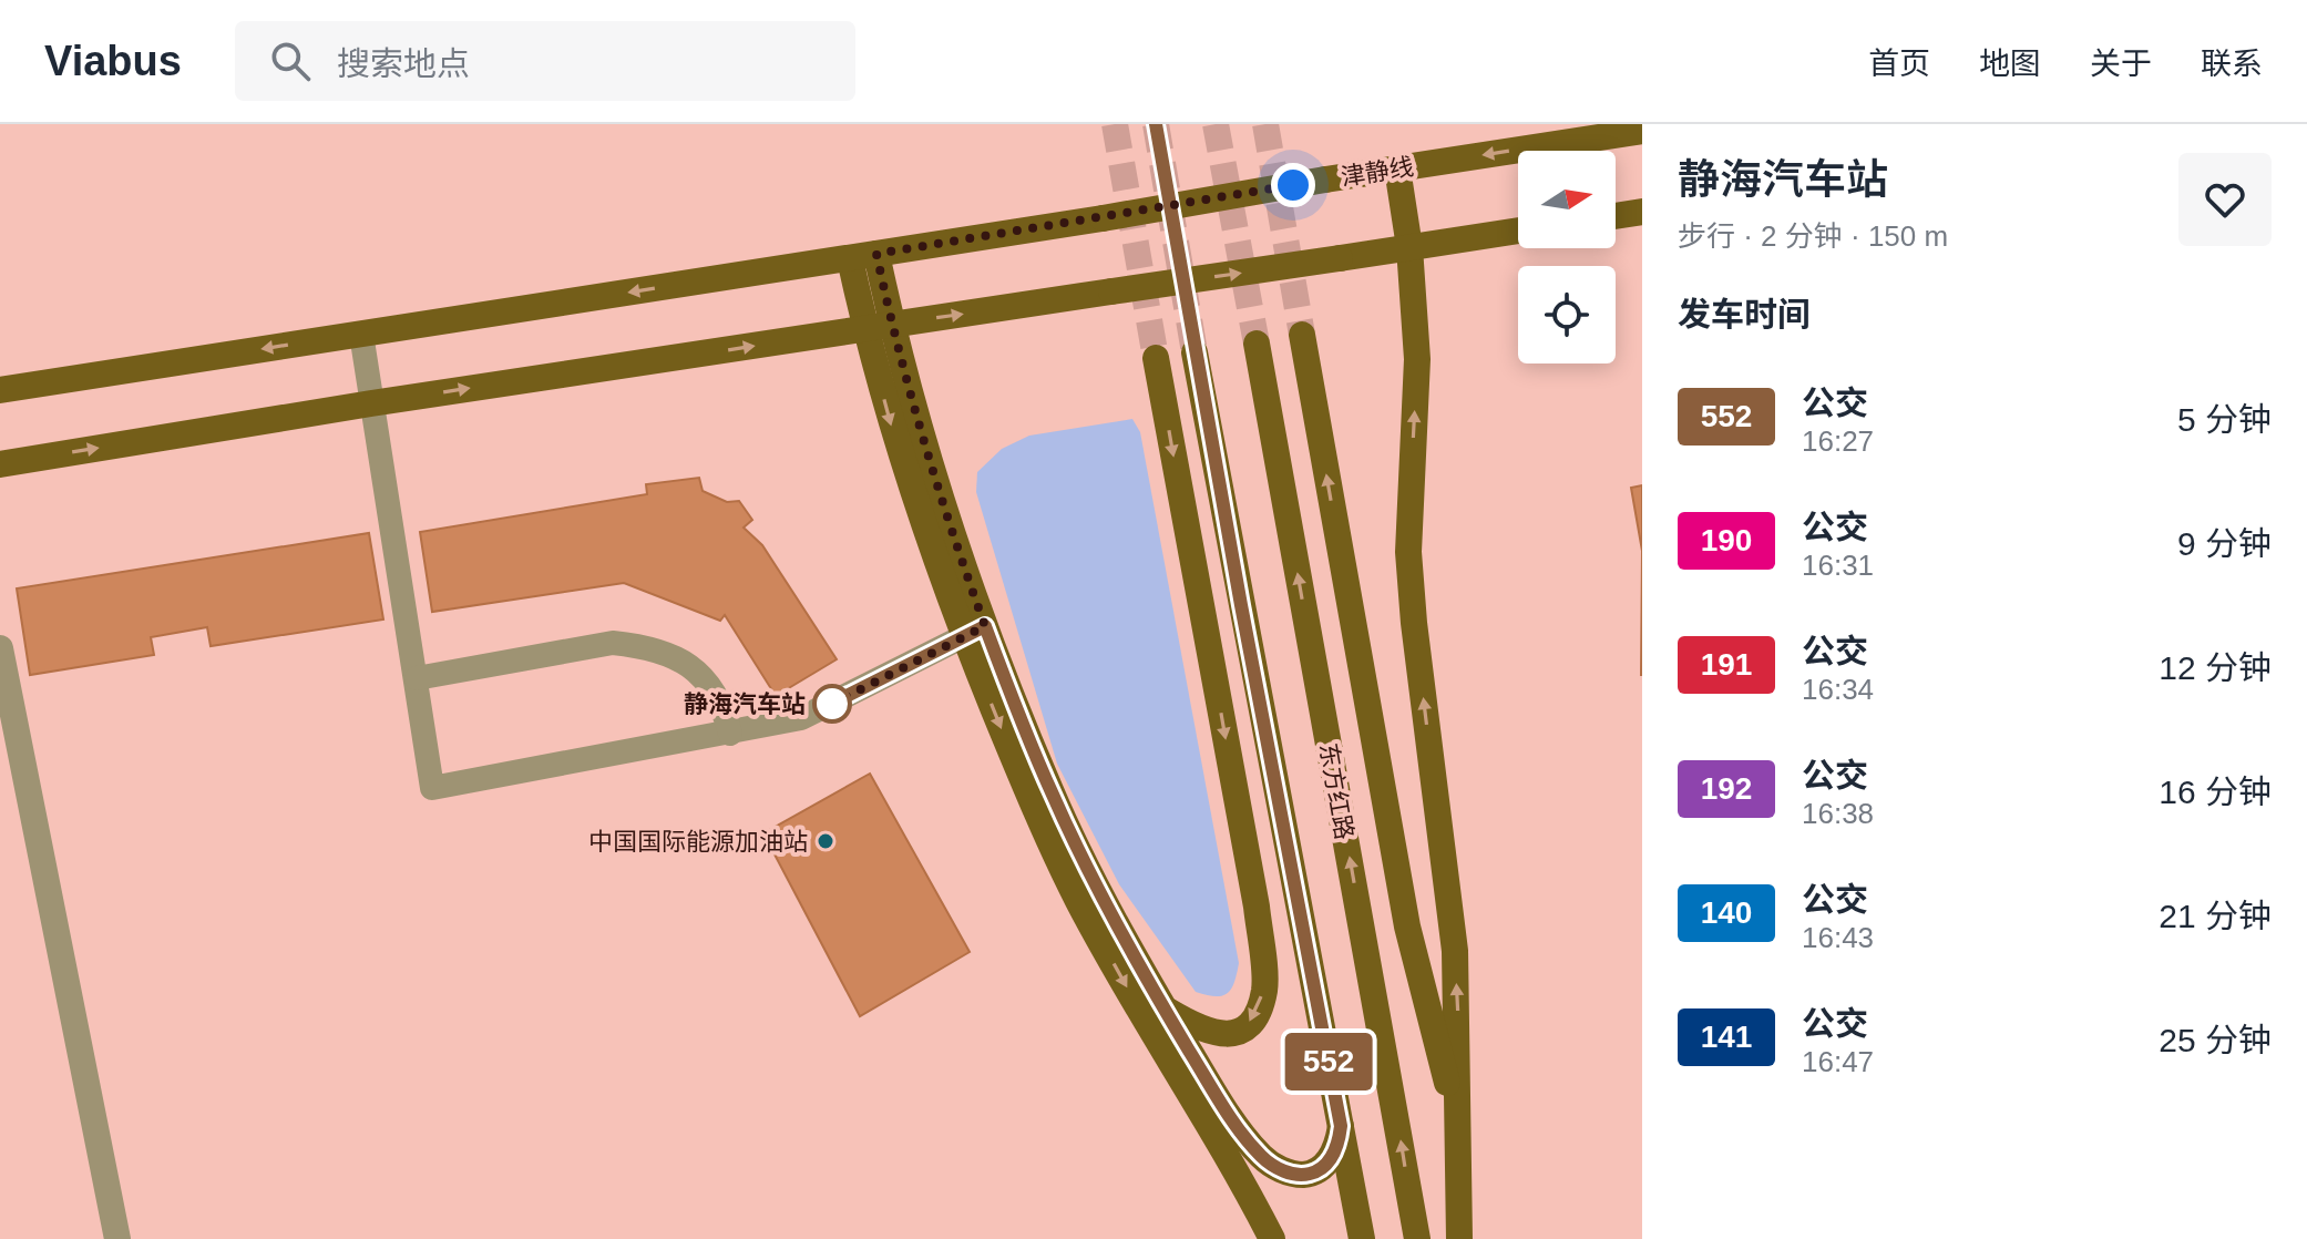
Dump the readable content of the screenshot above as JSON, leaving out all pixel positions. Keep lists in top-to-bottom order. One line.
{"streets":{"main road":["津静线","东方红路"]},"places":["静海汽车站","中国国际能源加油站"],"lines":["bus line 552"],"north":"right","page":{"header":"Viabus","search":"搜索地点","nav":["首页","地图","关于","联系"],"on_map":"552","heading":[["静海汽车站","步行 · 2 分钟 · 150 m"],"发车时间"],"list":[{"mark":"552","name":"公交","note":"16:27","value":"5 分钟"},{"mark":"190","name":"公交","note":"16:31","value":"9 分钟"},{"mark":"191","name":"公交","note":"16:34","value":"12 分钟"},{"mark":"192","name":"公交","note":"16:38","value":"16 分钟"},{"mark":"140","name":"公交","note":"16:43","value":"21 分钟"},{"mark":"141","name":"公交","note":"16:47","value":"25 分钟"}]}}
